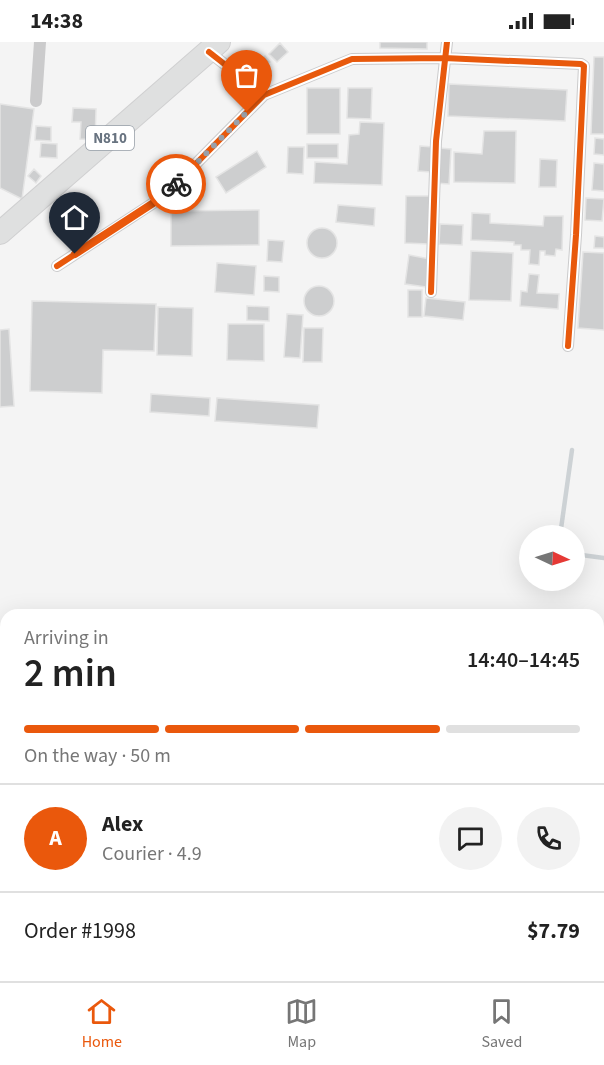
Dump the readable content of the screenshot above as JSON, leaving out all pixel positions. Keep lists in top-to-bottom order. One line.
{"streets":{"highway":["N810"]},"north":"right","page":{"status":"14:38","heading":["2 min","Arriving in","14:40–14:45"],"panel":["Alex","Courier · 4.9","Order #1998","$7.79"],"bar":"On the way · 50 m","round":"A","tabs":["Home","Map","Saved"]}}
